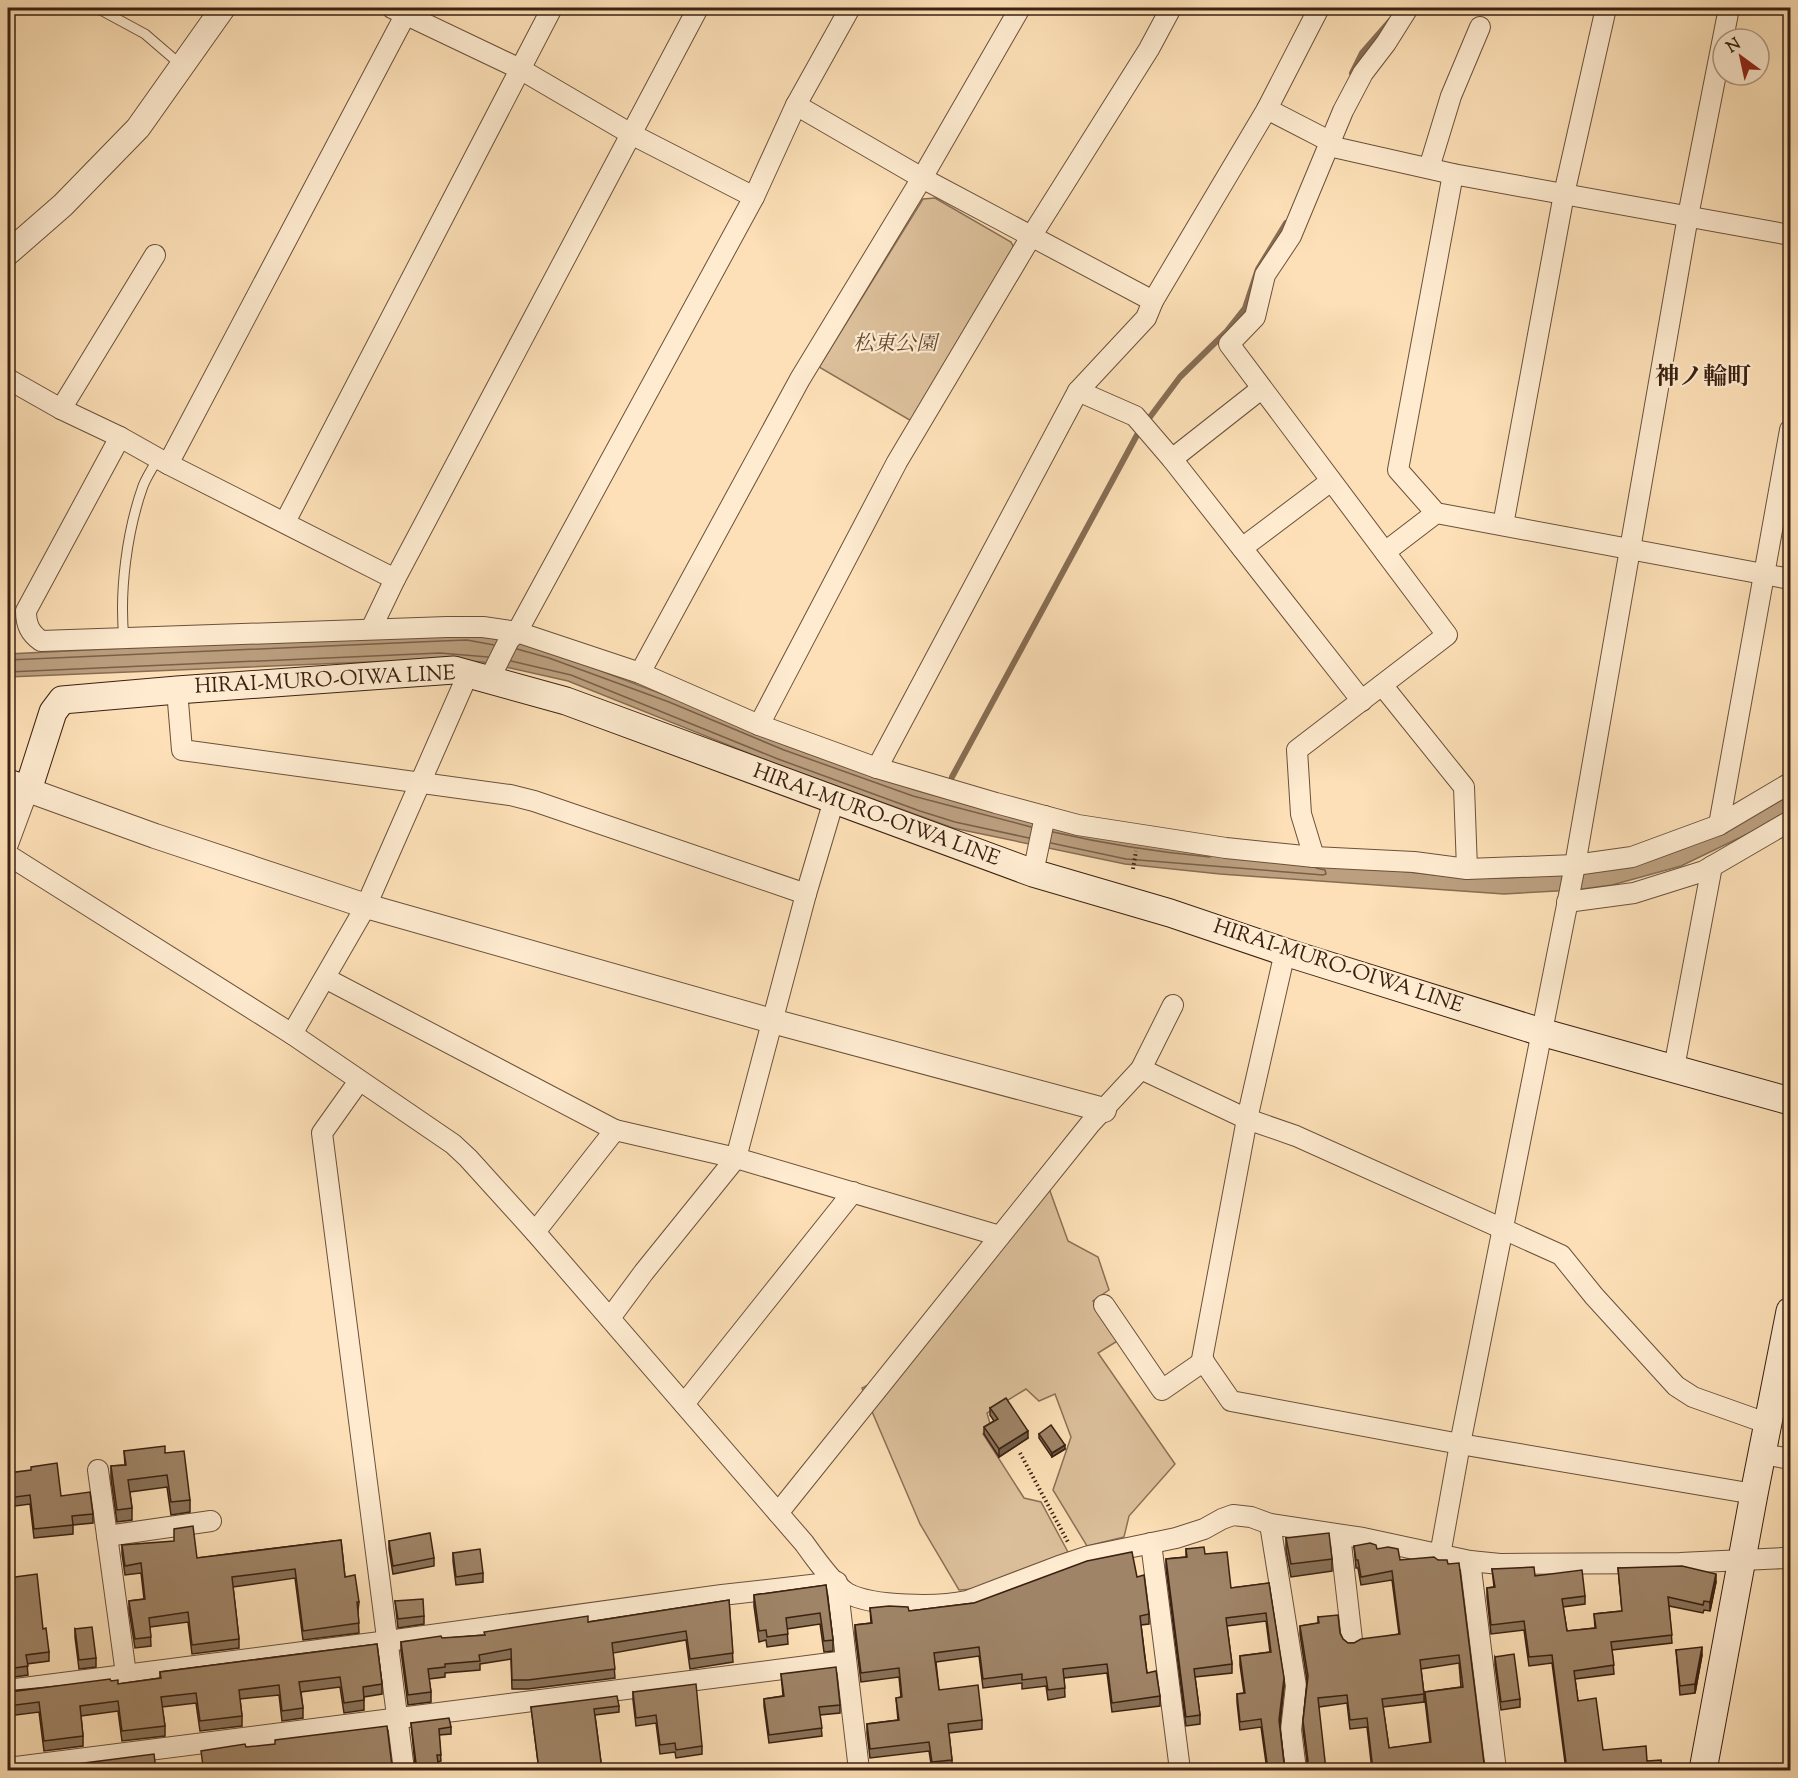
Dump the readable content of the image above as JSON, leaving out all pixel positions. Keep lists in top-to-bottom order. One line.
{"streets":{"main road":["HIRAI-MURO-OIWA LINE"]},"districts":["神ノ輪町"],"parks":["松東公園"],"north":"top left"}
